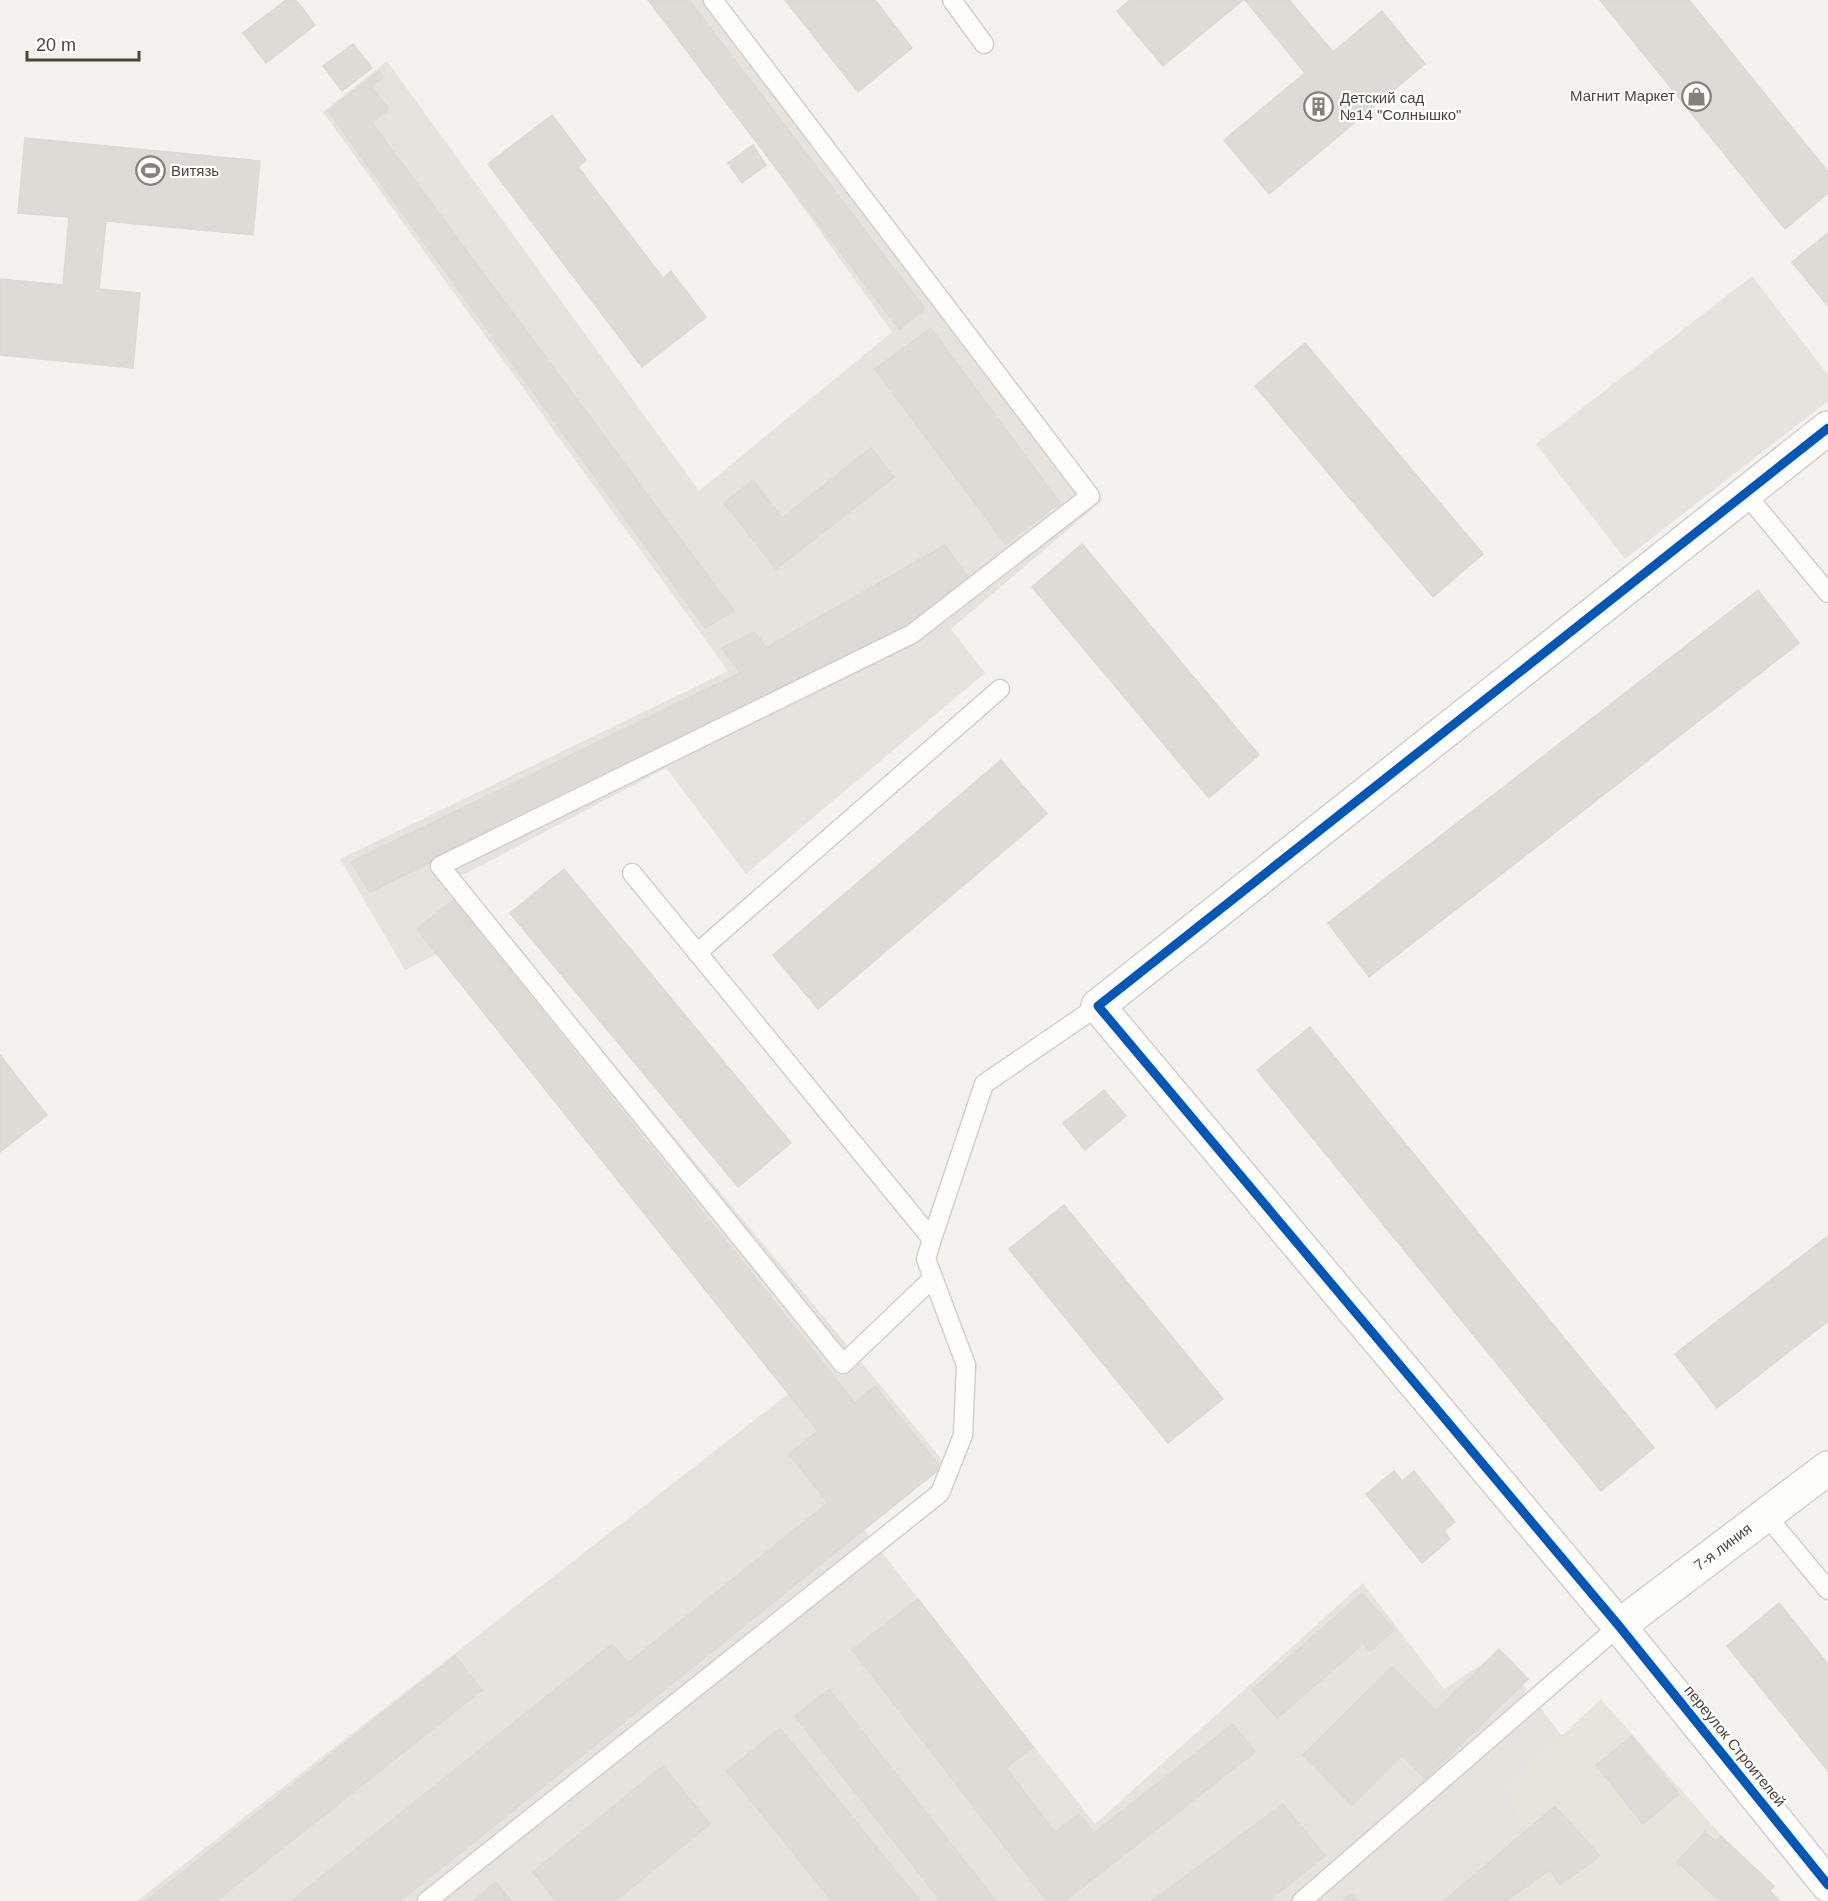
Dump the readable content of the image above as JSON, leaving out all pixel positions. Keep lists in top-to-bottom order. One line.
{"streets":{"street":["7-я линия","переулок Строителей"]},"crossings":[["7-я линия","переулок Строителей"]],"places":{"shop":["Магнит Маркет"],"building":["Детский сад №14 \"Солнышко\""],"sports":["Витязь"]},"scale_bar":"20 m"}
